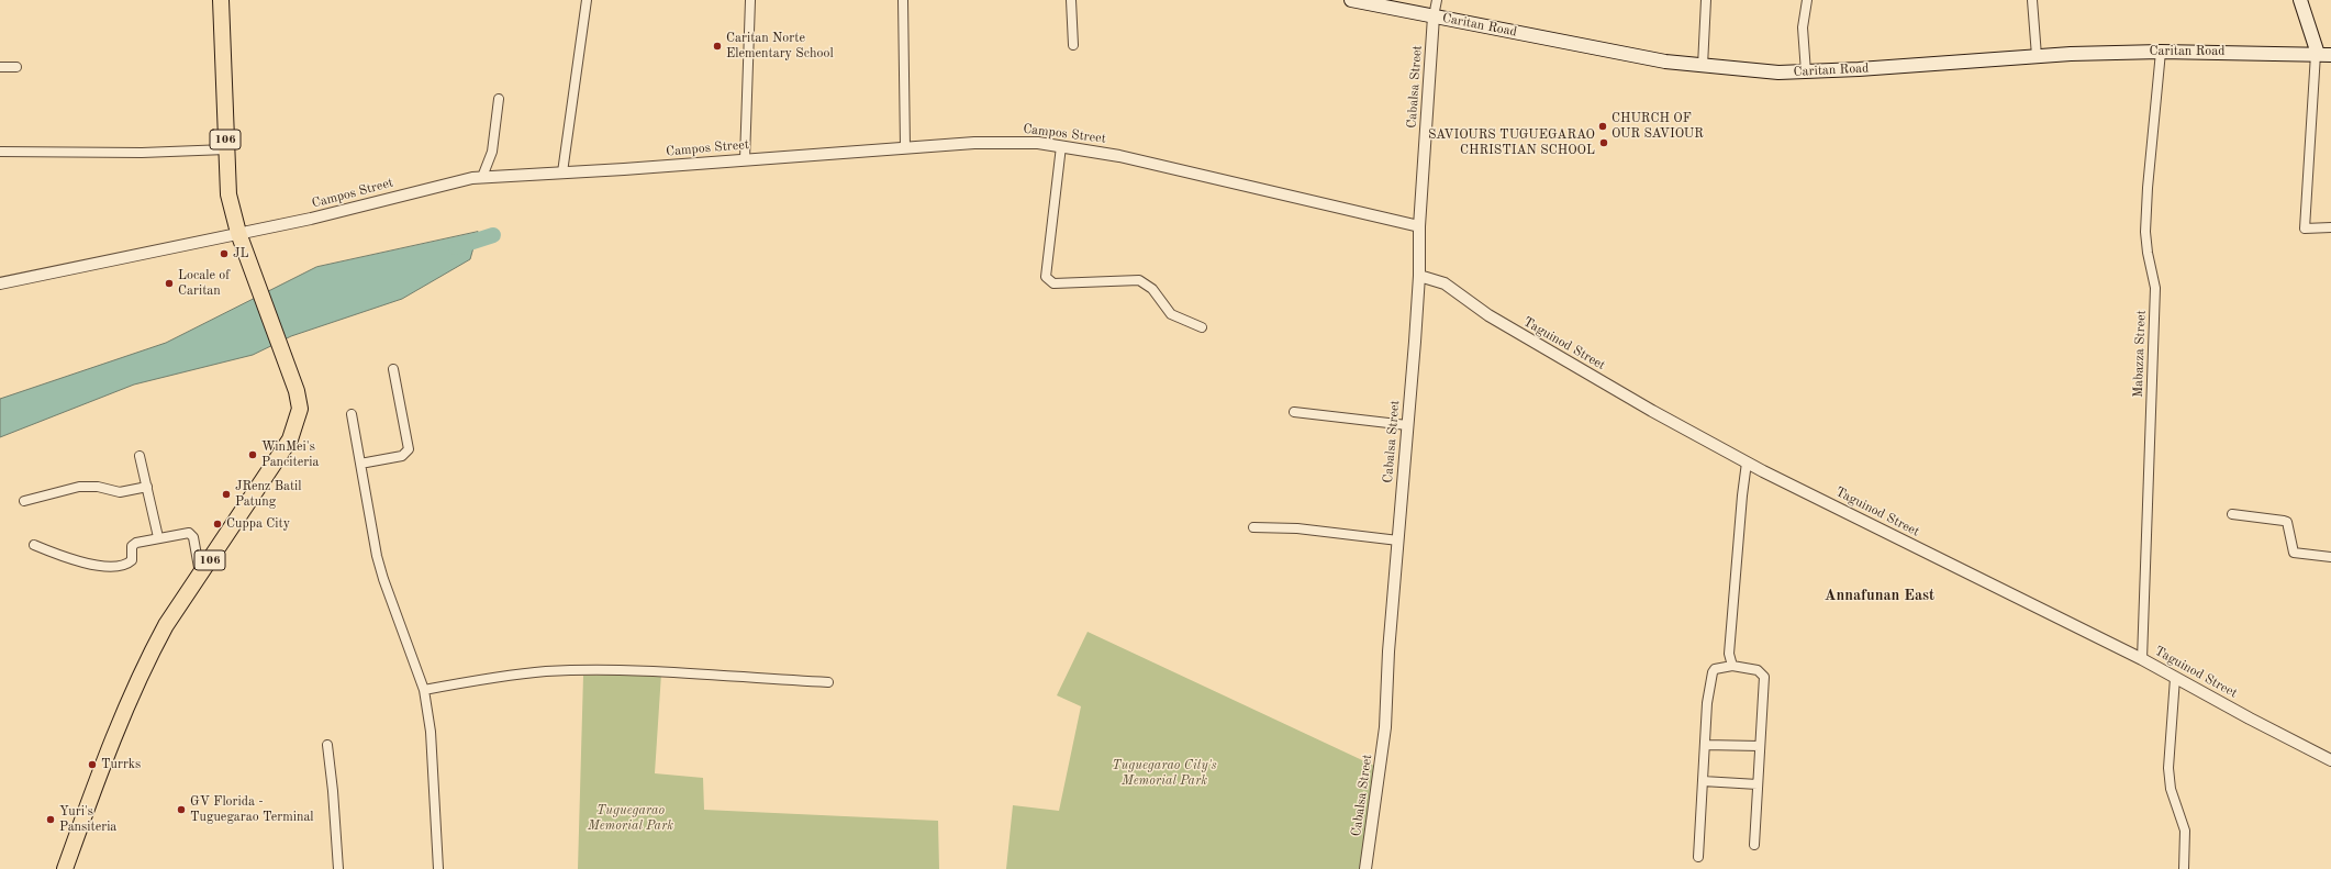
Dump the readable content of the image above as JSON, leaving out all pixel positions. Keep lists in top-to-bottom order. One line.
{"streets":{"highway":["106"],"main road":["Caritan Road"],"street":["Cabalsa Street","Campos Street","Taguinod Street","Mabazza Street"]},"crossings":[["Caritan Road","Cabalsa Street"],["Caritan Road","Mabazza Street"],["Cabalsa Street","Campos Street"],["Cabalsa Street","Taguinod Street"],["Campos Street","106"],["Taguinod Street","Mabazza Street"]],"districts":["Annafunan East"],"parks":["Tuguegarao City's Memorial Park","Tuguegarao Memorial Park"],"places":["Caritan Norte Elementary School","CHURCH OF OUR SAVIOUR","SAVIOURS TUGUEGARAO CHRISTIAN SCHOOL","JL","Locale of Caritan","WinMei's Panciteria","JRenz Batil Patung","Cuppa City","Turrks","GV Florida - Tuguegarao Terminal","Yuri's Pansiteria"]}
